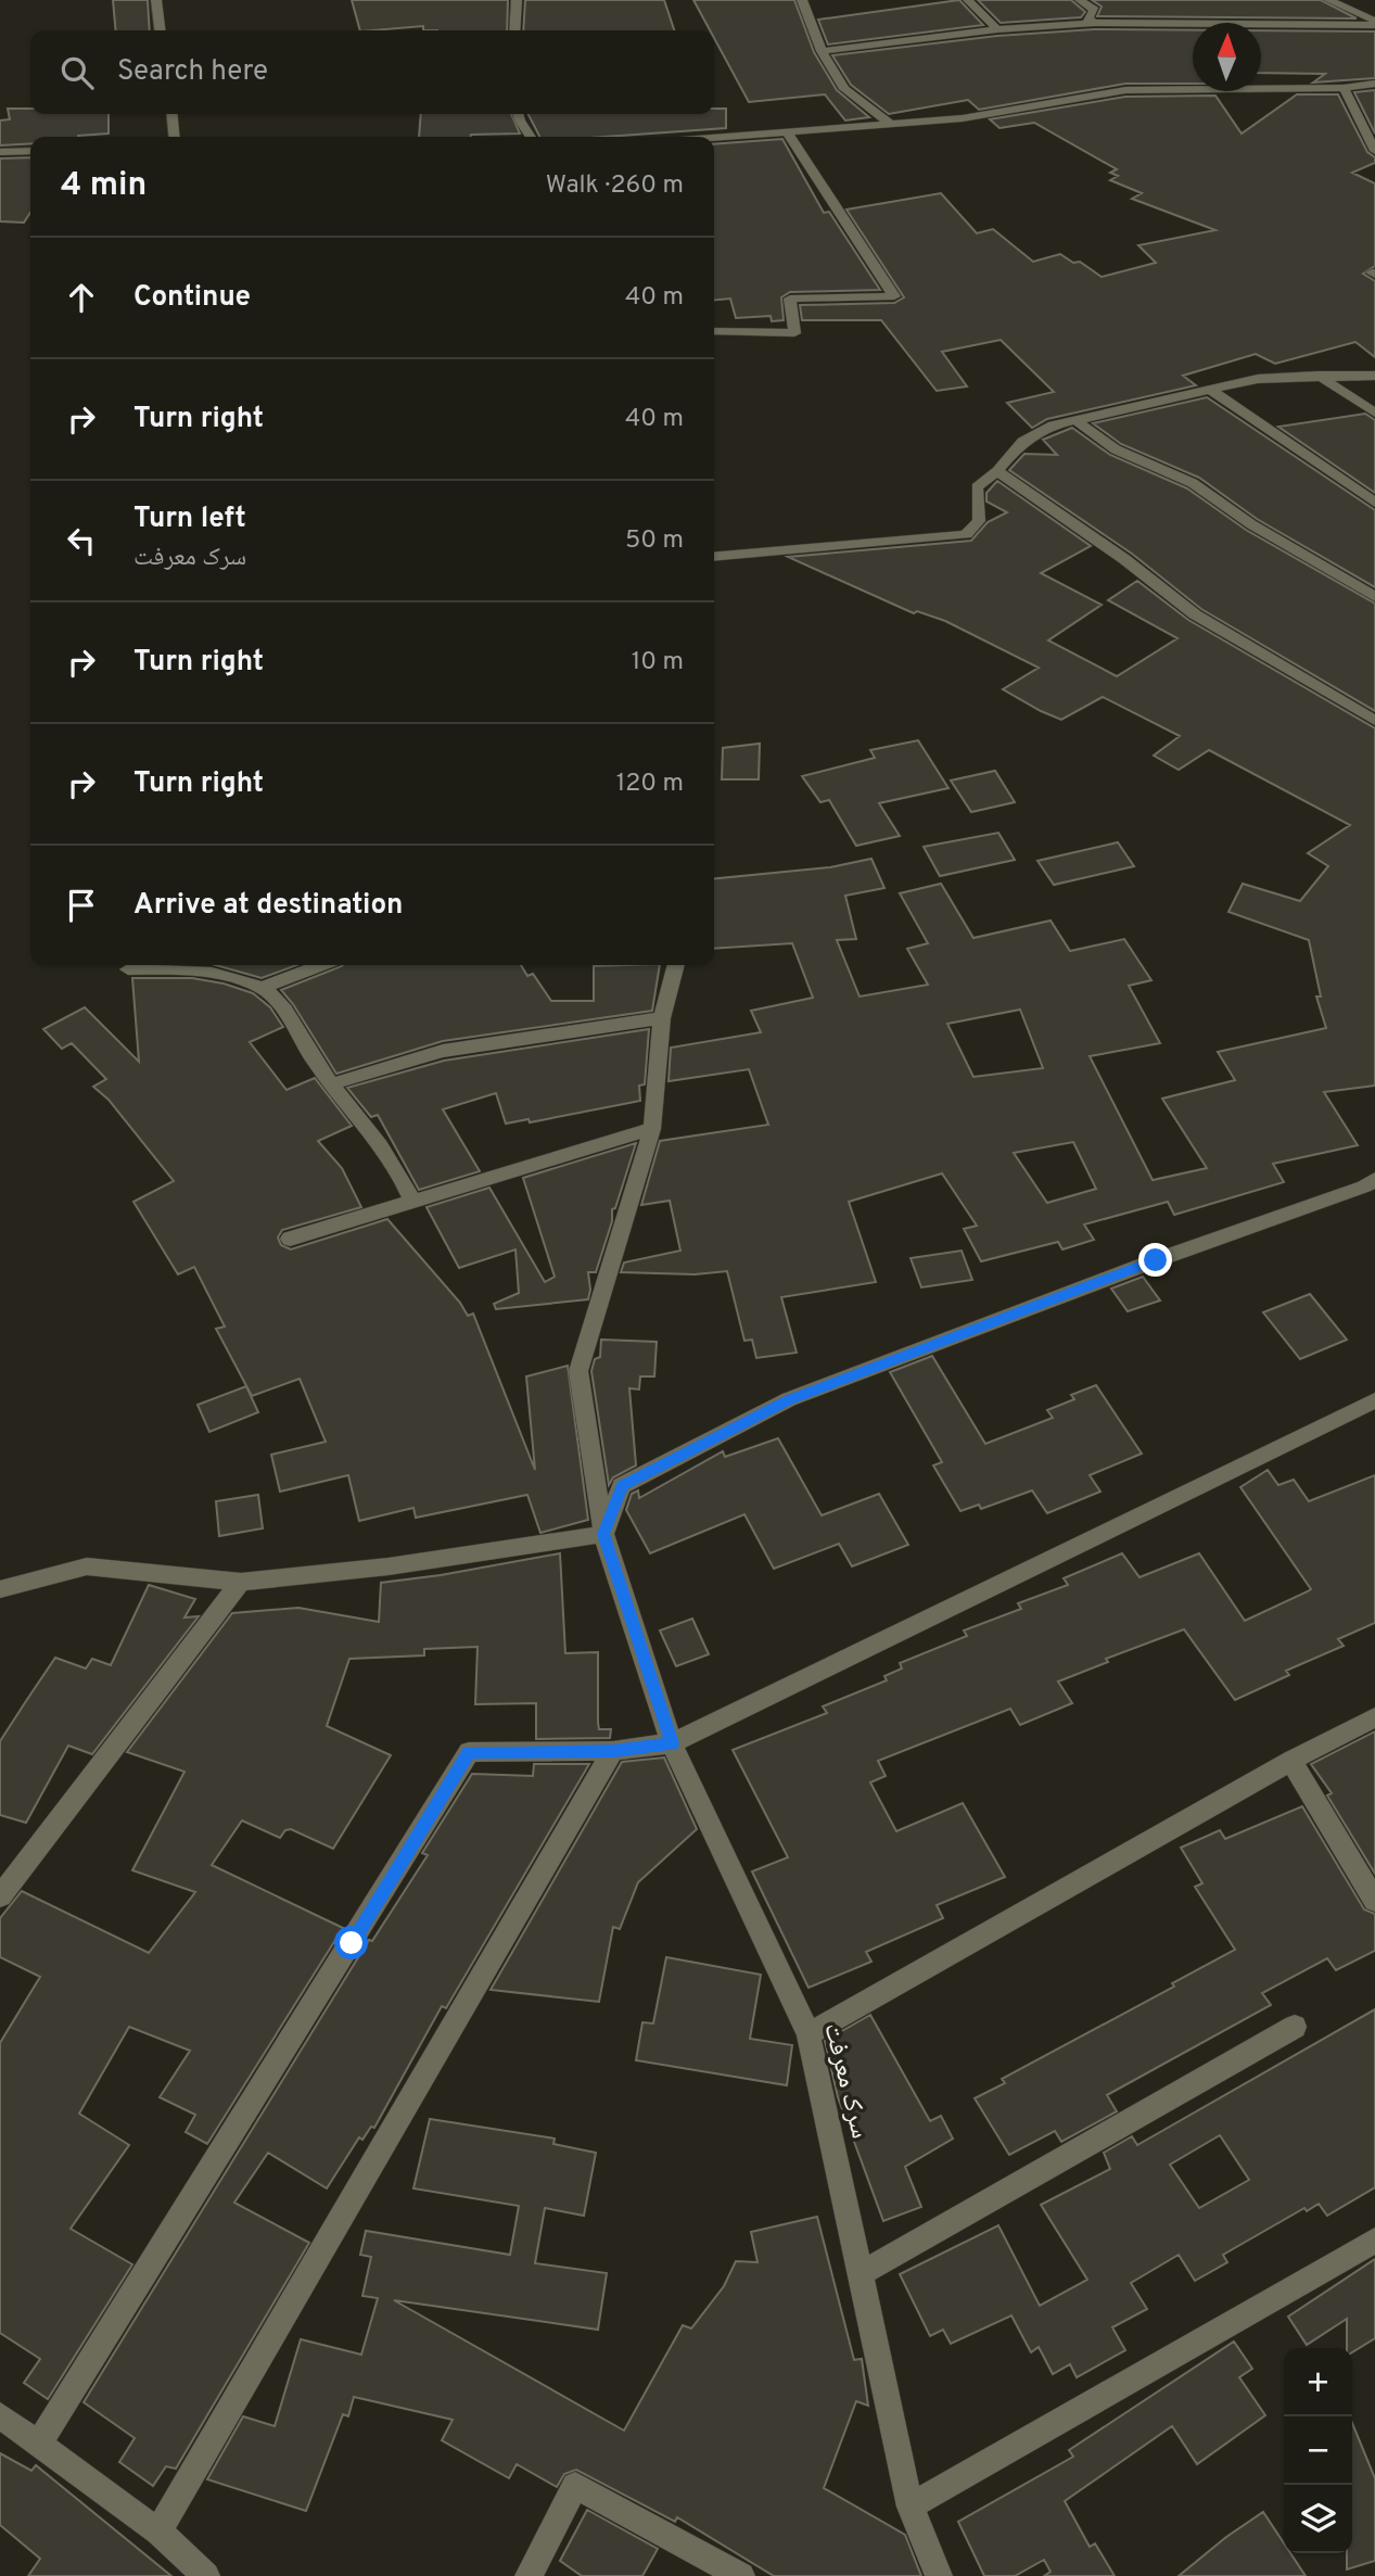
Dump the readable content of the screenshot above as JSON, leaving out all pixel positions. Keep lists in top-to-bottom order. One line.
{"streets":{"street":["سرک معرفت"]},"north":"top","page":{"search":"Search here","heading":["4 min","Walk · 260 m"],"list":[["Continue","40 m"],["Turn right","40 m"],["Turn left","سرک معرفت","50 m"],["Turn right","10 m"],["Turn right","120 m"],"Arrive at destination"],"map_buttons":["+","−"]}}
